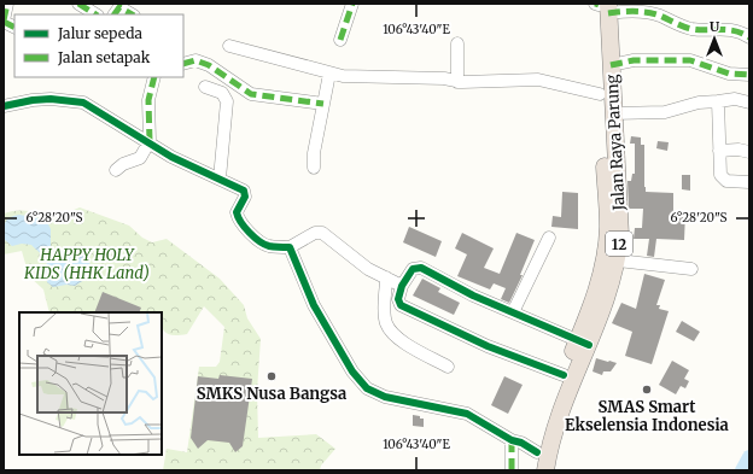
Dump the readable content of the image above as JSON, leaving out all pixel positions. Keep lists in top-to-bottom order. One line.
{"streets":{"highway":["Jalan Raya Parung","12"]},"parks":["HAPPY HOLY KIDS (HHK Land)"],"places":["SMKS Nusa Bangsa","SMAS Smart Ekselensia Indonesia"],"legend":["Jalur sepeda","Jalan setapak"],"north":"top","coordinates":["106°43'40\"E","6°28'20\"S"]}
